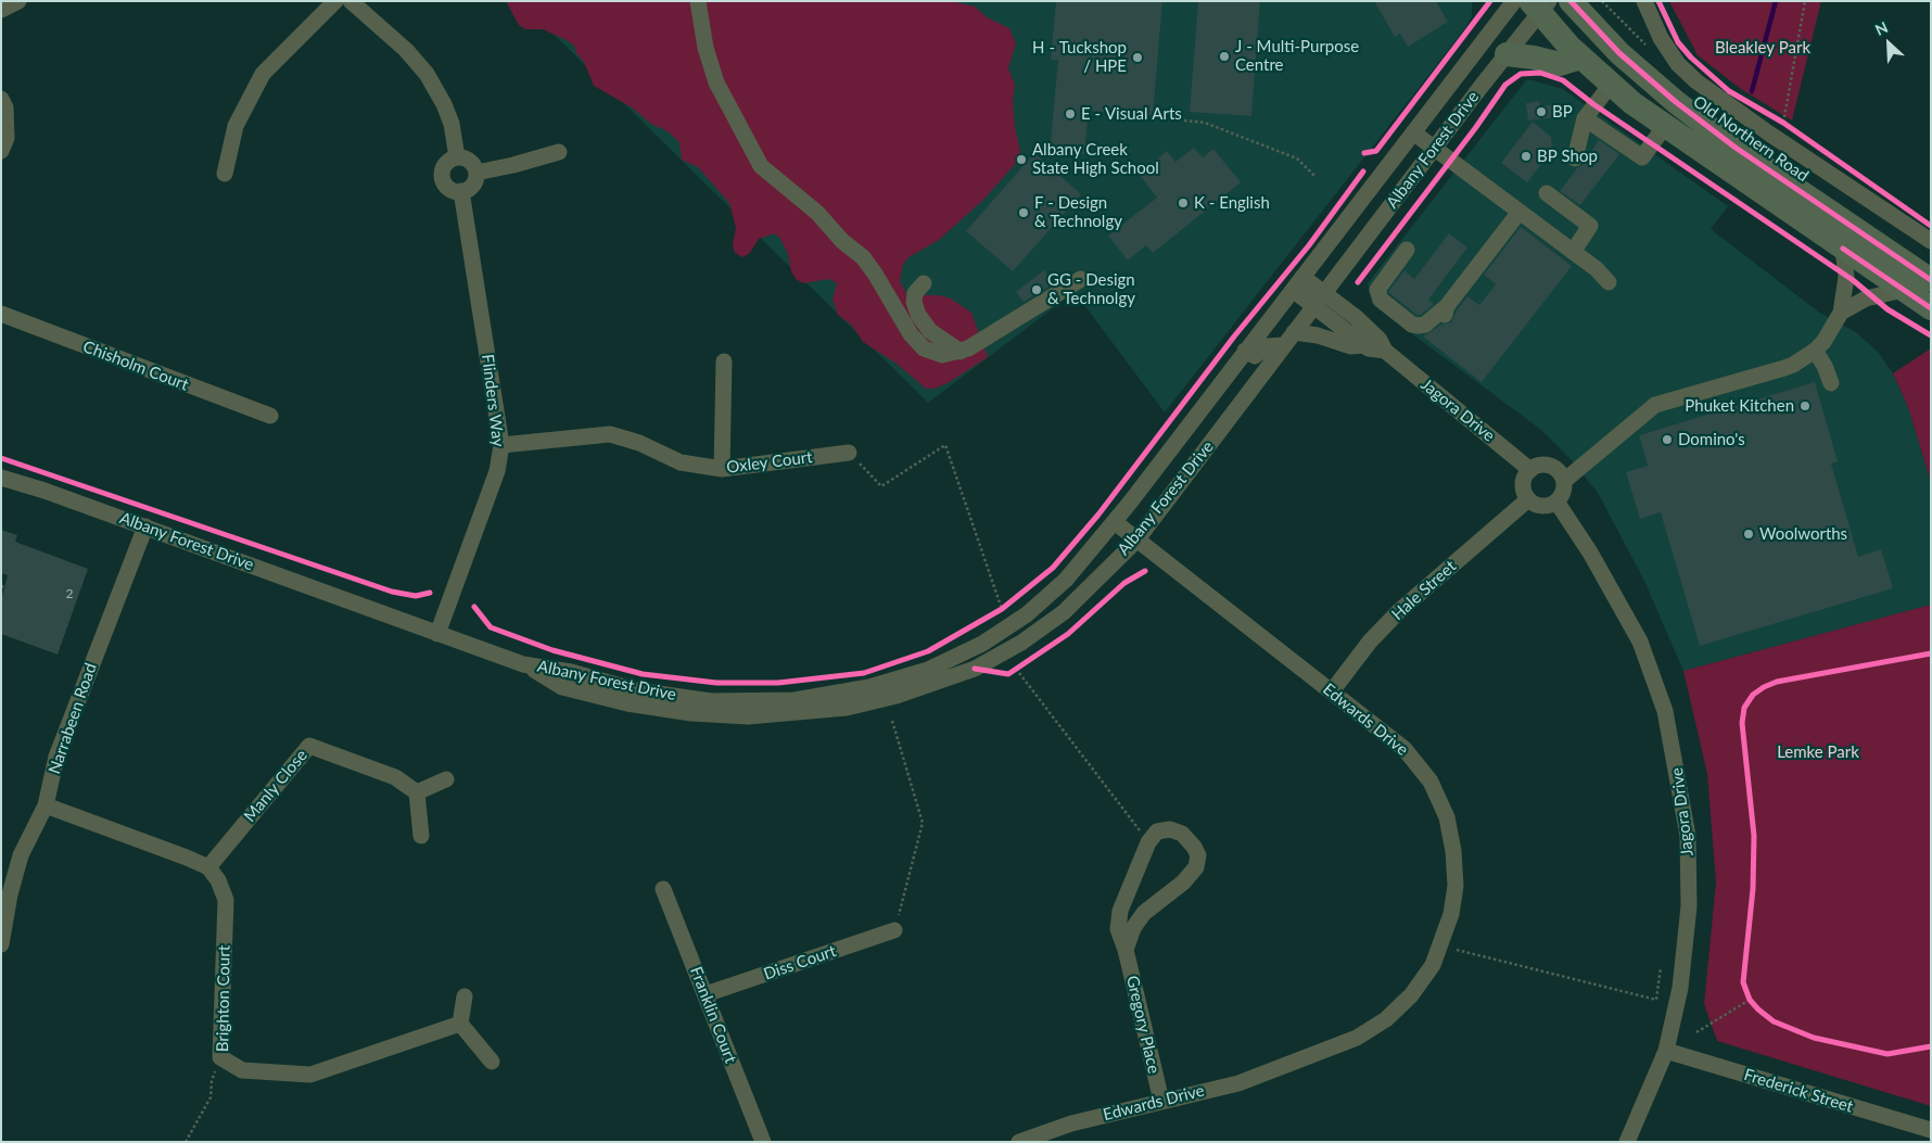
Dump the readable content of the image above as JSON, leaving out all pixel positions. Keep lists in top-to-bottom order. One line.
{"streets":{"highway":["Old Northern Road"],"street":["Albany Forest Drive","Chisholm Court","Flinders Way","Jagora Drive","Oxley Court","Hale Street","Narrabeen Road","Edwards Drive","Manly Close","Diss Court","Brighton Court","Franklin Court","Gregory Place","Frederick Street"]},"crossings":[["Albany Forest Drive","Flinders Way"],["Albany Forest Drive","Jagora Drive"],["Albany Forest Drive","Narrabeen Road"],["Albany Forest Drive","Edwards Drive"],["Flinders Way","Oxley Court"],["Jagora Drive","Hale Street"],["Jagora Drive","Frederick Street"],["Hale Street","Edwards Drive"],["Edwards Drive","Gregory Place"],["Manly Close","Brighton Court"],["Diss Court","Franklin Court"]],"parks":["Bleakley Park","Lemke Park"],"places":["J - Multi-Purpose Centre","H - Tuckshop / HPE","BP","E - Visual Arts","BP Shop","Albany Creek State High School","K - English","F - Design & Technolgy","GG - Design & Technolgy","Phuket Kitchen","Domino's","Woolworths"],"house_numbers":["2"],"north":"top left"}
